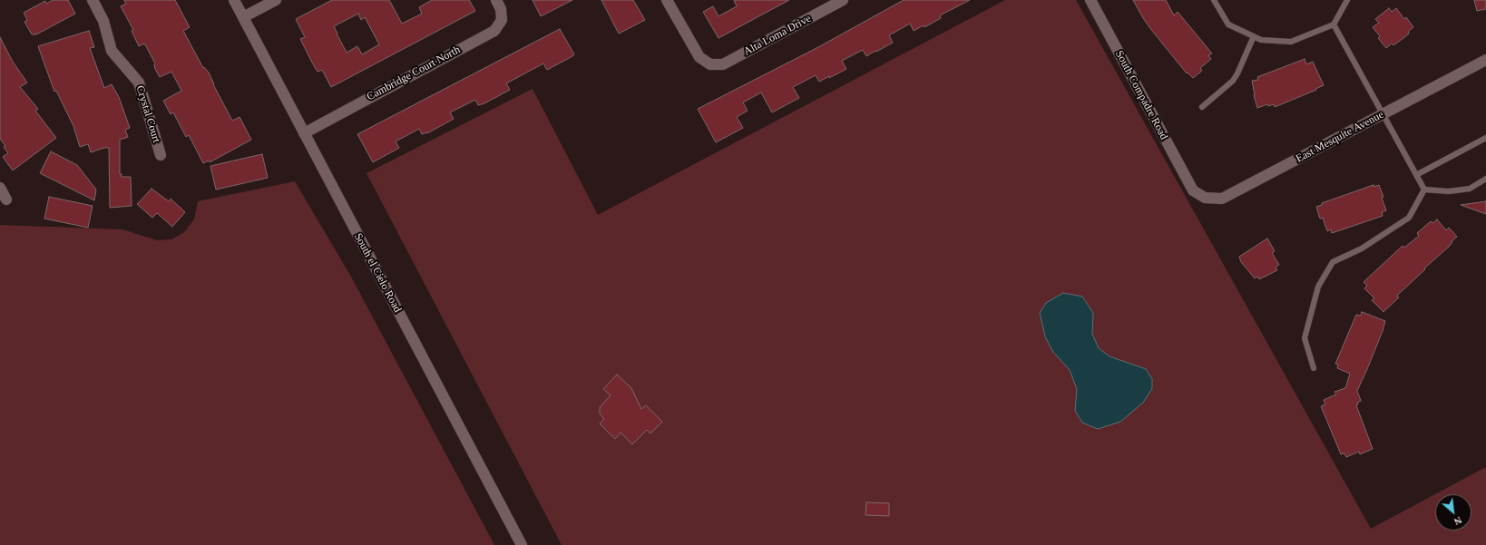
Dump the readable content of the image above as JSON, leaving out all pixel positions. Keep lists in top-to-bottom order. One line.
{"streets":{"street":["Alta Loma Drive","Cambridge Court North","South Compadre Road","Crystal Court","East Mesquite Avenue","South el Cielo Road"]},"crossings":[["Cambridge Court North","South el Cielo Road"],["South Compadre Road","East Mesquite Avenue"]],"north":"bottom right"}
